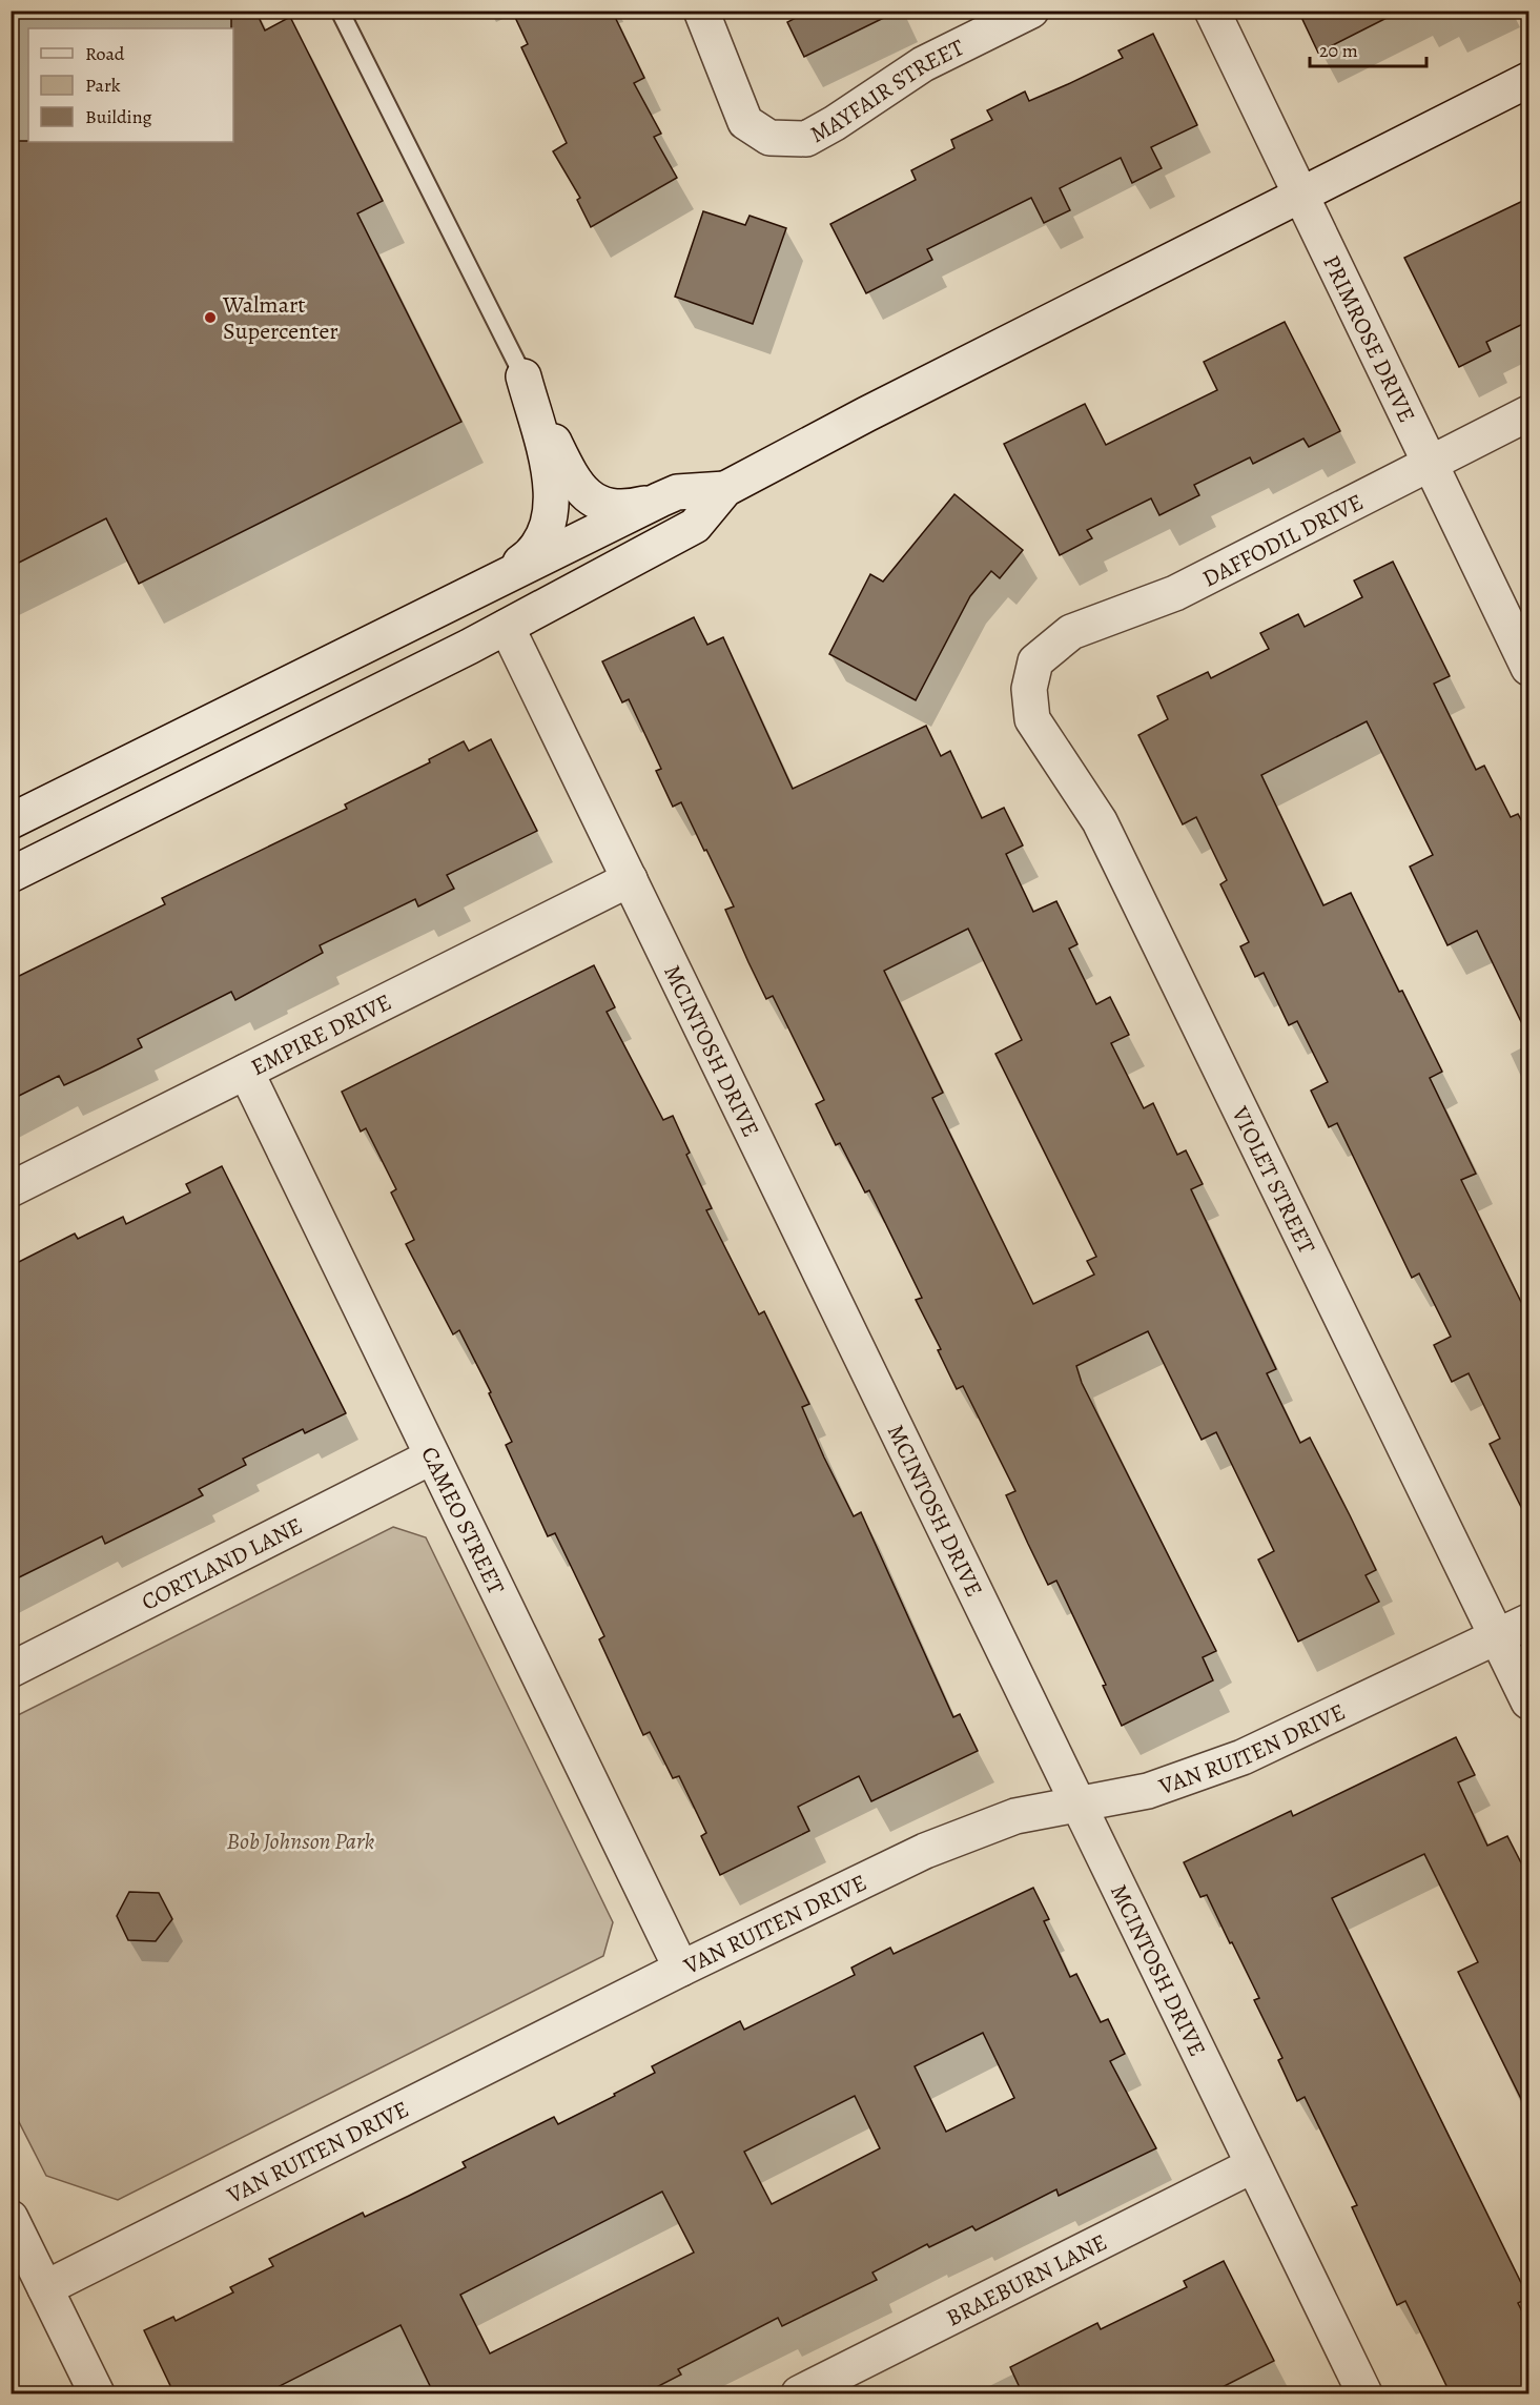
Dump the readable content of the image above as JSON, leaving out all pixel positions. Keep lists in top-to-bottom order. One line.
{"streets":{"street":["MAYFAIR STREET","PRIMROSE DRIVE","DAFFODIL DRIVE","EMPIRE DRIVE","MCINTOSH DRIVE","VIOLET STREET","CAMEO STREET","CORTLAND LANE","VAN RUITEN DRIVE","BRAEBURN LANE"]},"crossings":[["PRIMROSE DRIVE","DAFFODIL DRIVE"],["DAFFODIL DRIVE","VIOLET STREET"],["EMPIRE DRIVE","MCINTOSH DRIVE"],["EMPIRE DRIVE","CAMEO STREET"],["MCINTOSH DRIVE","VAN RUITEN DRIVE"],["MCINTOSH DRIVE","BRAEBURN LANE"],["VIOLET STREET","VAN RUITEN DRIVE"],["CAMEO STREET","CORTLAND LANE"],["CAMEO STREET","VAN RUITEN DRIVE"]],"parks":["Bob Johnson Park"],"places":["Walmart Supercenter"],"legend":["Road","Park","Building"],"scale_bar":"20 m"}
